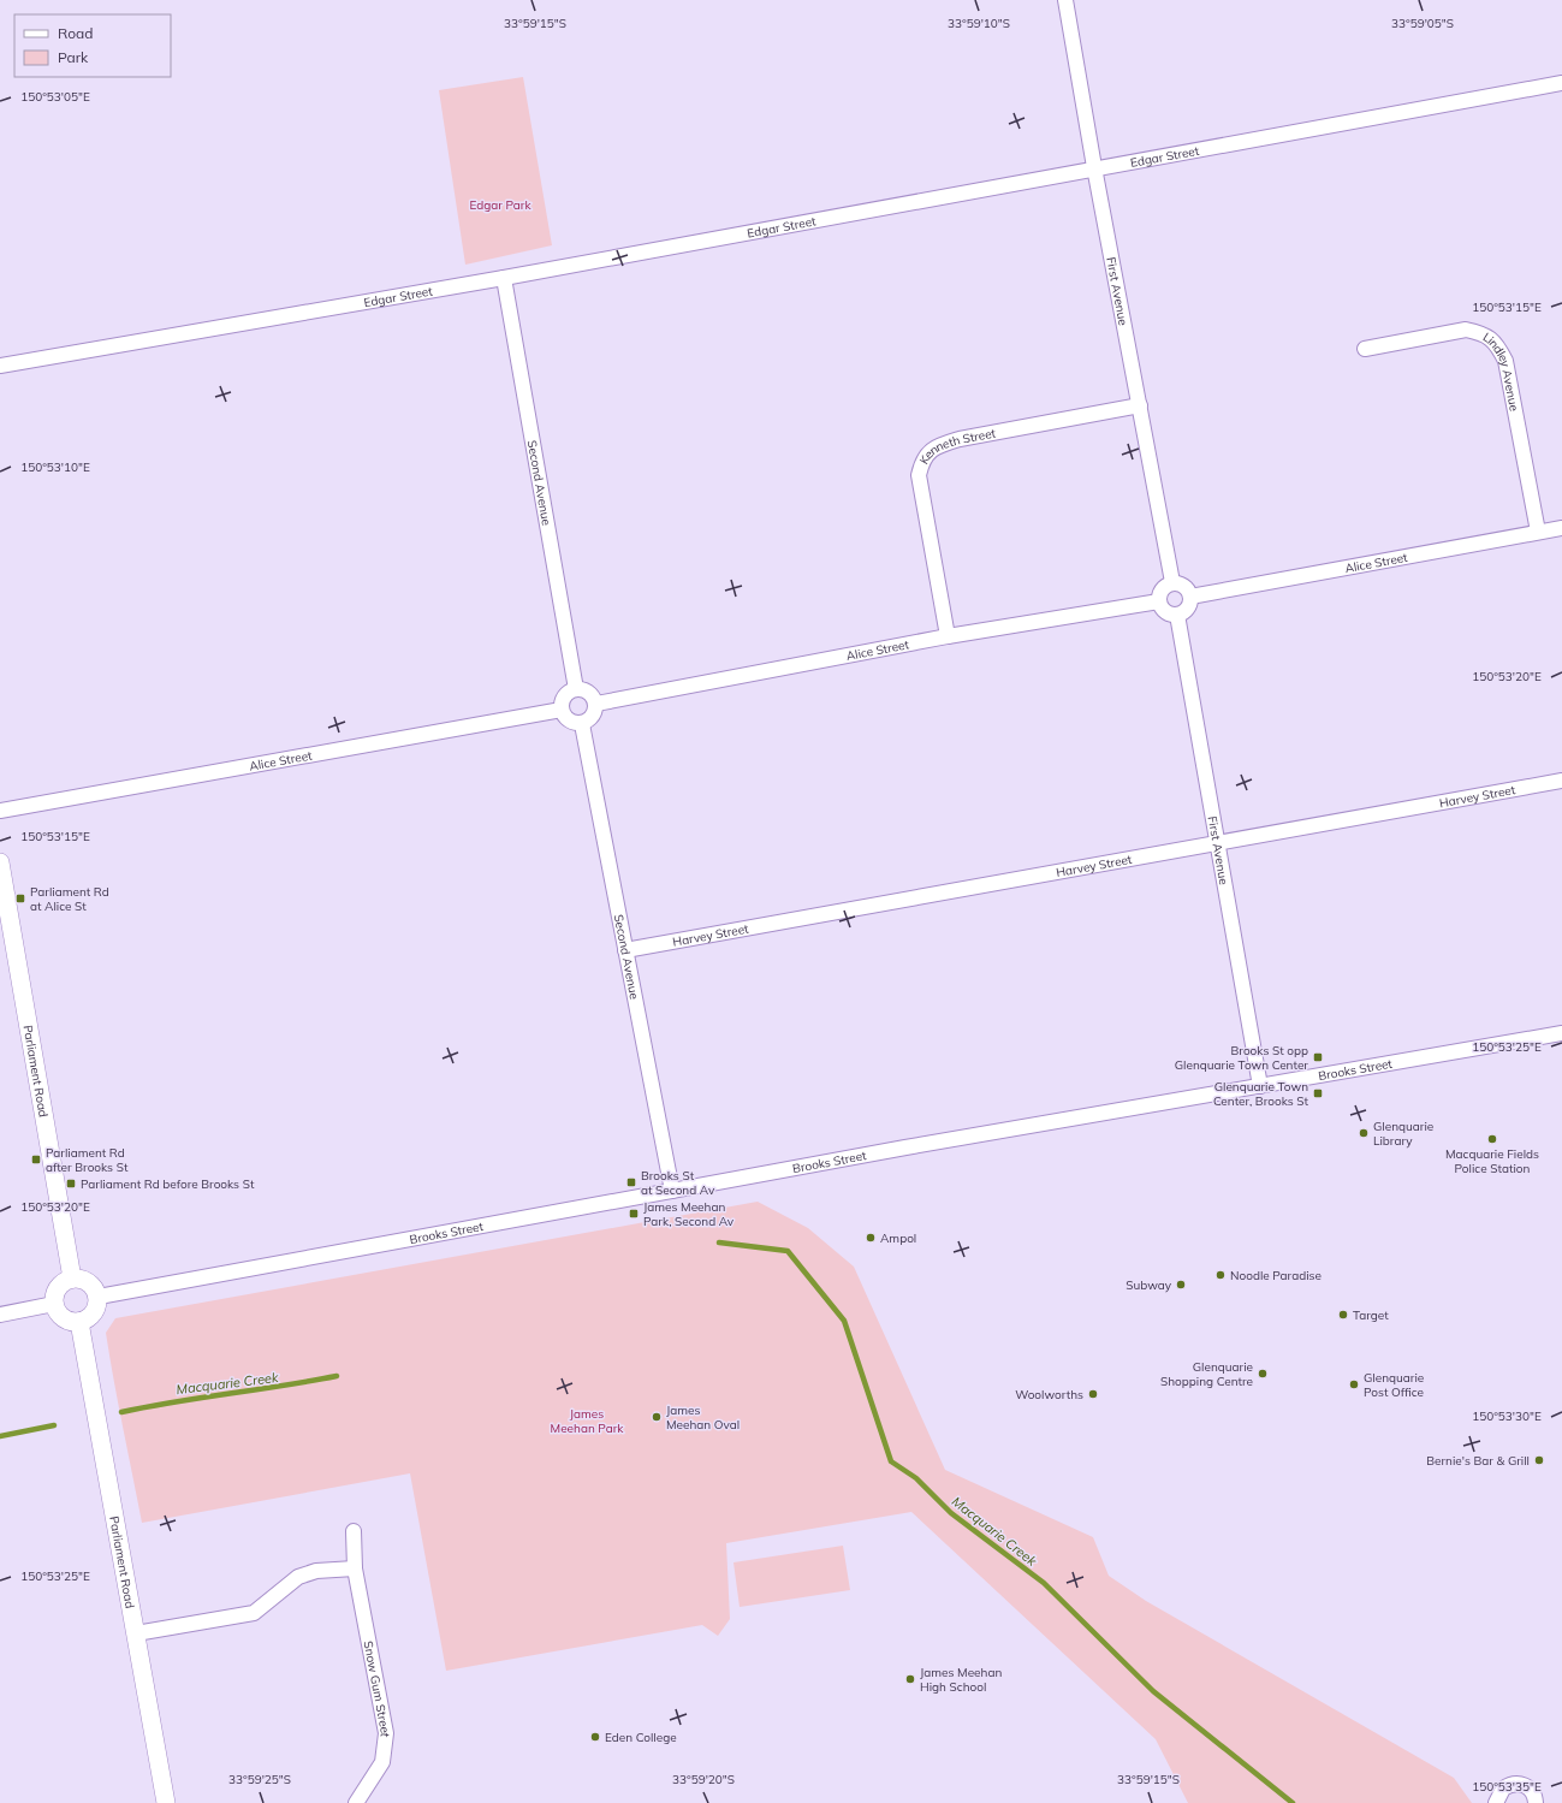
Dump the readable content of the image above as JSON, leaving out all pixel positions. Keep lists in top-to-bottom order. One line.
{"streets":{"street":["Edgar Street","First Avenue","Lindley Avenue","Kenneth Street","Second Avenue","Alice Street","Harvey Street","Brooks Street","Parliament Road","Snow Gum Street"]},"crossings":[["Edgar Street","First Avenue"],["Edgar Street","Second Avenue"],["First Avenue","Kenneth Street"],["First Avenue","Alice Street"],["First Avenue","Harvey Street"],["First Avenue","Brooks Street"],["Lindley Avenue","Alice Street"],["Kenneth Street","Alice Street"],["Second Avenue","Alice Street"],["Second Avenue","Harvey Street"],["Second Avenue","Brooks Street"],["Brooks Street","Parliament Road"]],"water":["Macquarie Creek"],"parks":["Edgar Park","James Meehan Park"],"places":{"transit":["Parliament Rd at Alice St","Brooks St opp Glenquarie Town Center","Glenquarie Town Center, Brooks St","Parliament Rd after Brooks St","Brooks St at Second Av","Parliament Rd before Brooks St","James Meehan Park, Second Av"],"other":["Glenquarie Library","Macquarie Fields Police Station","Ampol","Noodle Paradise","Subway","Target","Glenquarie Shopping Centre","Glenquarie Post Office","Woolworths","James Meehan Oval","Bernie's Bar & Grill","James Meehan High School","Eden College"]},"legend":["Road","Park"],"coordinates":["33°59'15\"S","33°59'10\"S","33°59'05\"S","150°53'05\"E","150°53'15\"E","150°53'10\"E","150°53'20\"E","150°53'25\"E","150°53'30\"E","33°59'25\"S","33°59'20\"S","150°53'35\"E"]}
